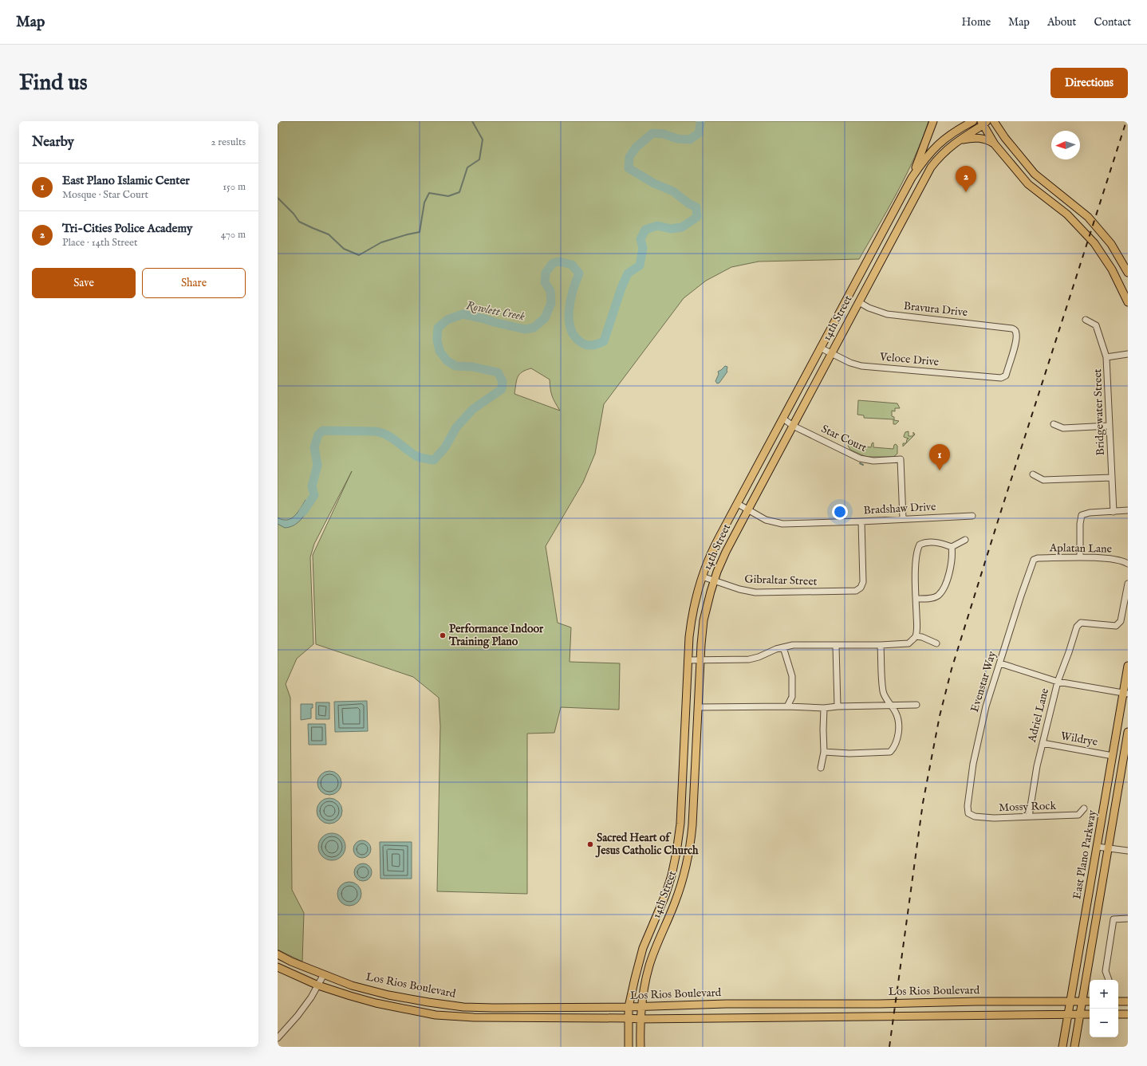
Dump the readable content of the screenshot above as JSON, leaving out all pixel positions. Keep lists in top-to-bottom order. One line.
{"streets":{"main road":["14th Street","East Plano Parkway","Los Rios Boulevard"],"street":["Bravura Drive","Veloce Drive","Bridgewater Street","Star Court","Bradshaw Drive","Aplatan Lane","Gibraltar Street","Evenstar Way","Adriel Lane","Wildrye","Mossy Rock"]},"crossings":[["Bravura Drive","14th Street"],["Bravura Drive","Veloce Drive"],["14th Street","Veloce Drive"],["14th Street","Star Court"],["14th Street","Bradshaw Drive"],["14th Street","Gibraltar Street"],["14th Street","Los Rios Boulevard"],["Star Court","Bradshaw Drive"],["Bradshaw Drive","Gibraltar Street"],["Aplatan Lane","Evenstar Way"],["Evenstar Way","Mossy Rock"],["Adriel Lane","Wildrye"],["Adriel Lane","Mossy Rock"],["Wildrye","East Plano Parkway"],["East Plano Parkway","Los Rios Boulevard"]],"water":["Rowlett Creek"],"places":["Performance Indoor Training Plano","Sacred Heart of Jesus Catholic Church"],"north":"left","page":{"header":"Map","nav":["Home","Map","About","Contact"],"buttons":["Directions",["Save","Share"]],"title":"Find us","heading":["Nearby","2 results"],"list":[{"mark":"1","name":"East Plano Islamic Center","note":"Mosque · Star Court","value":"150 m"},{"mark":"2","name":"Tri-Cities Police Academy","note":"Place · 14th Street","value":"470 m"}],"pins":["2","1"],"map_buttons":["+","−"]}}
